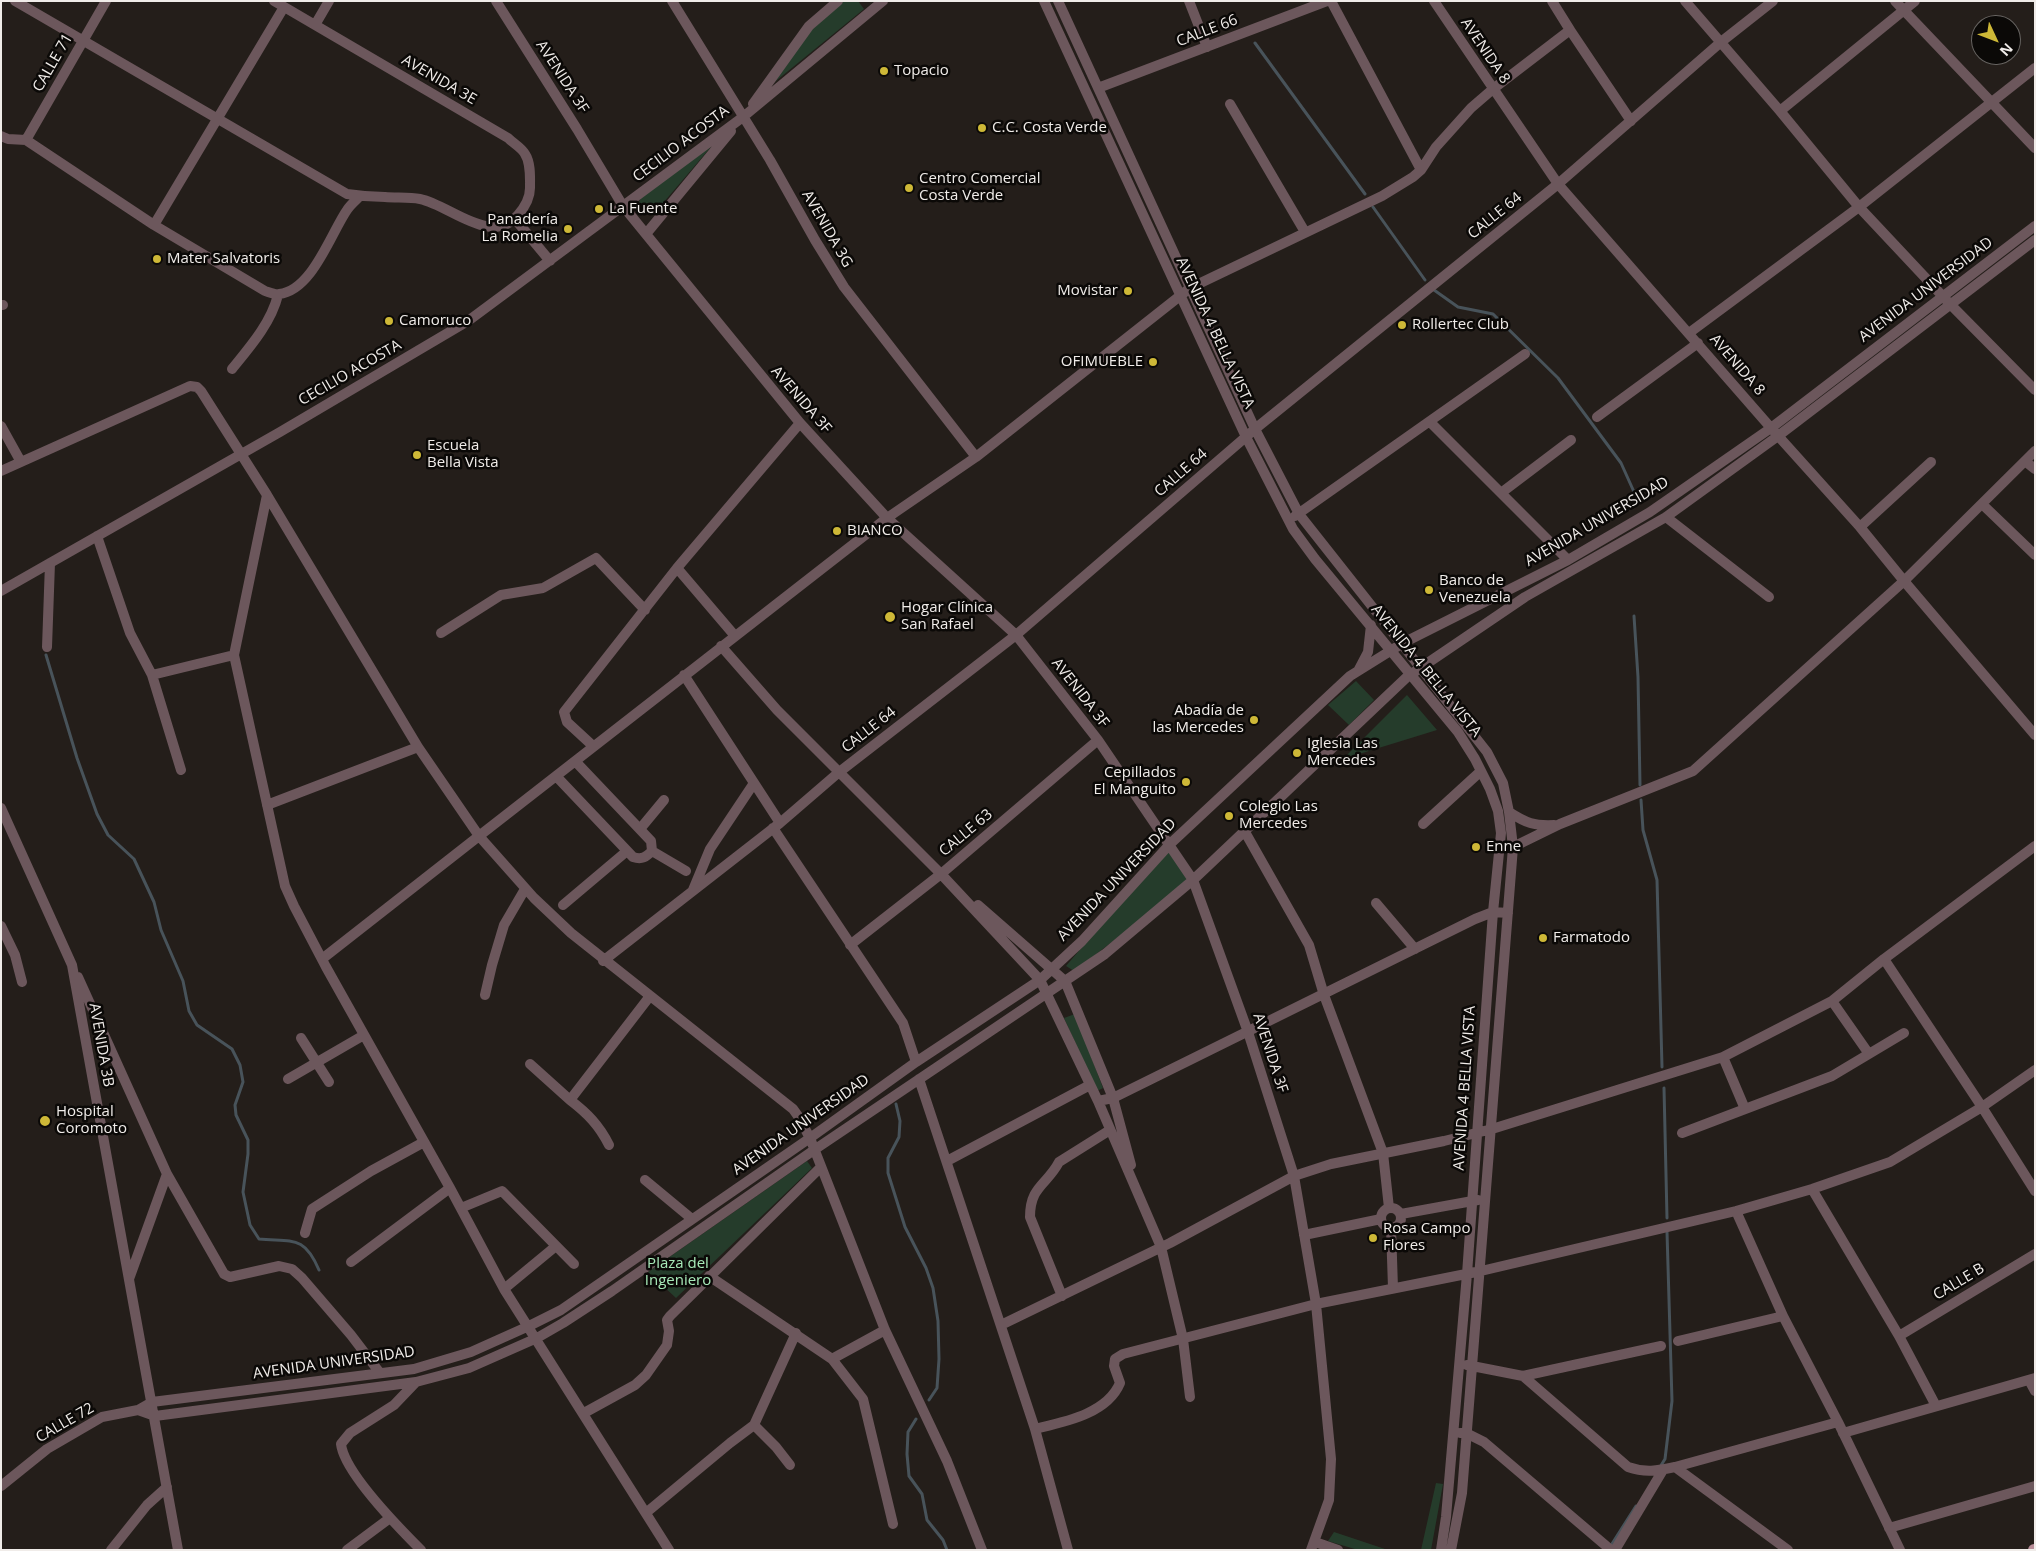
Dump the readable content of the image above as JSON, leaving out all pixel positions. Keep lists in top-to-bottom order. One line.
{"streets":{"street":["CALLE 66","AVENIDA 8","CALLE 71","AVENIDA 3F","AVENIDA 3E","CECILIO ACOSTA","CALLE 64","AVENIDA 3G","AVENIDA UNIVERSIDAD","AVENIDA 4 BELLA VISTA","CALLE 63","AVENIDA 3B","CALLE B","CALLE 72"]},"crossings":[["CALLE 66","AVENIDA 4 BELLA VISTA"],["AVENIDA 8","CALLE 64"],["AVENIDA 8","AVENIDA UNIVERSIDAD"],["AVENIDA 3F","CECILIO ACOSTA"],["AVENIDA 3F","CALLE 64"],["AVENIDA 3F","AVENIDA UNIVERSIDAD"],["AVENIDA 3F","CALLE 63"],["CECILIO ACOSTA","AVENIDA 3G"],["CALLE 64","AVENIDA 4 BELLA VISTA"],["AVENIDA UNIVERSIDAD","AVENIDA 4 BELLA VISTA"],["AVENIDA UNIVERSIDAD","AVENIDA 3B"],["AVENIDA UNIVERSIDAD","CALLE 72"],["AVENIDA 3B","CALLE 72"]],"parks":["Plaza del Ingeniero"],"places":["Topacio","C.C. Costa Verde","Centro Comercial Costa Verde","La Fuente","Panadería La Romelia","Mater Salvatoris","Movistar","Camoruco","Rollertec Club","OFIMUEBLE","Escuela Bella Vista","BIANCO","Banco de Venezuela","Hogar Clínica San Rafael","Abadía de las Mercedes","Iglesia Las Mercedes","Cepillados El Manguito","Colegio Las Mercedes","Enne","Farmatodo","Hospital Coromoto","Rosa Campo Flores"],"north":"bottom right"}
